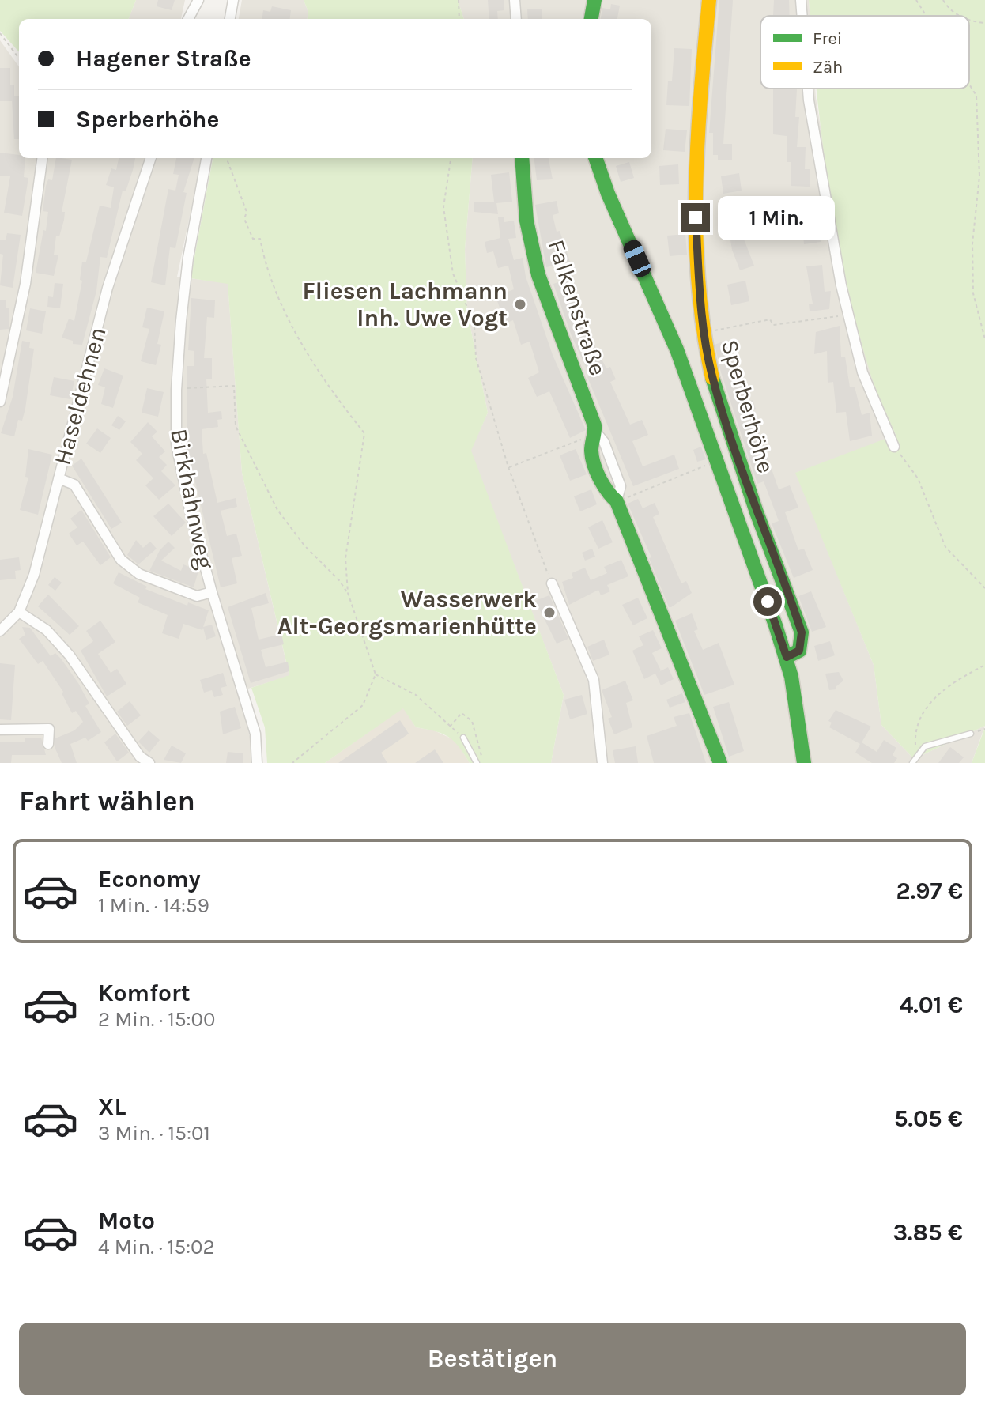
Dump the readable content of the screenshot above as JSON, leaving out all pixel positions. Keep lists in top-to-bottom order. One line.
{"streets":{"street":["Falkenstraße","Haseldehnen","Sperberhöhe","Birkhahnweg"]},"places":["Fliesen Lachmann Inh. Uwe Vogt","Wasserwerk Alt-Georgsmarienhütte"],"legend":["Frei","Zäh"],"page":{"banner":["Hagener Straße","Sperberhöhe"],"bubble":"1 Min.","heading":"Fahrt wählen","list":[{"name":"Economy","note":"1 Min. · 14:59","value":"2.97 €"},{"name":"Komfort","note":"2 Min. · 15:00","value":"4.01 €"},{"name":"XL","note":"3 Min. · 15:01","value":"5.05 €"},{"name":"Moto","note":"4 Min. · 15:02","value":"3.85 €"}],"buttons":"Bestätigen"}}
